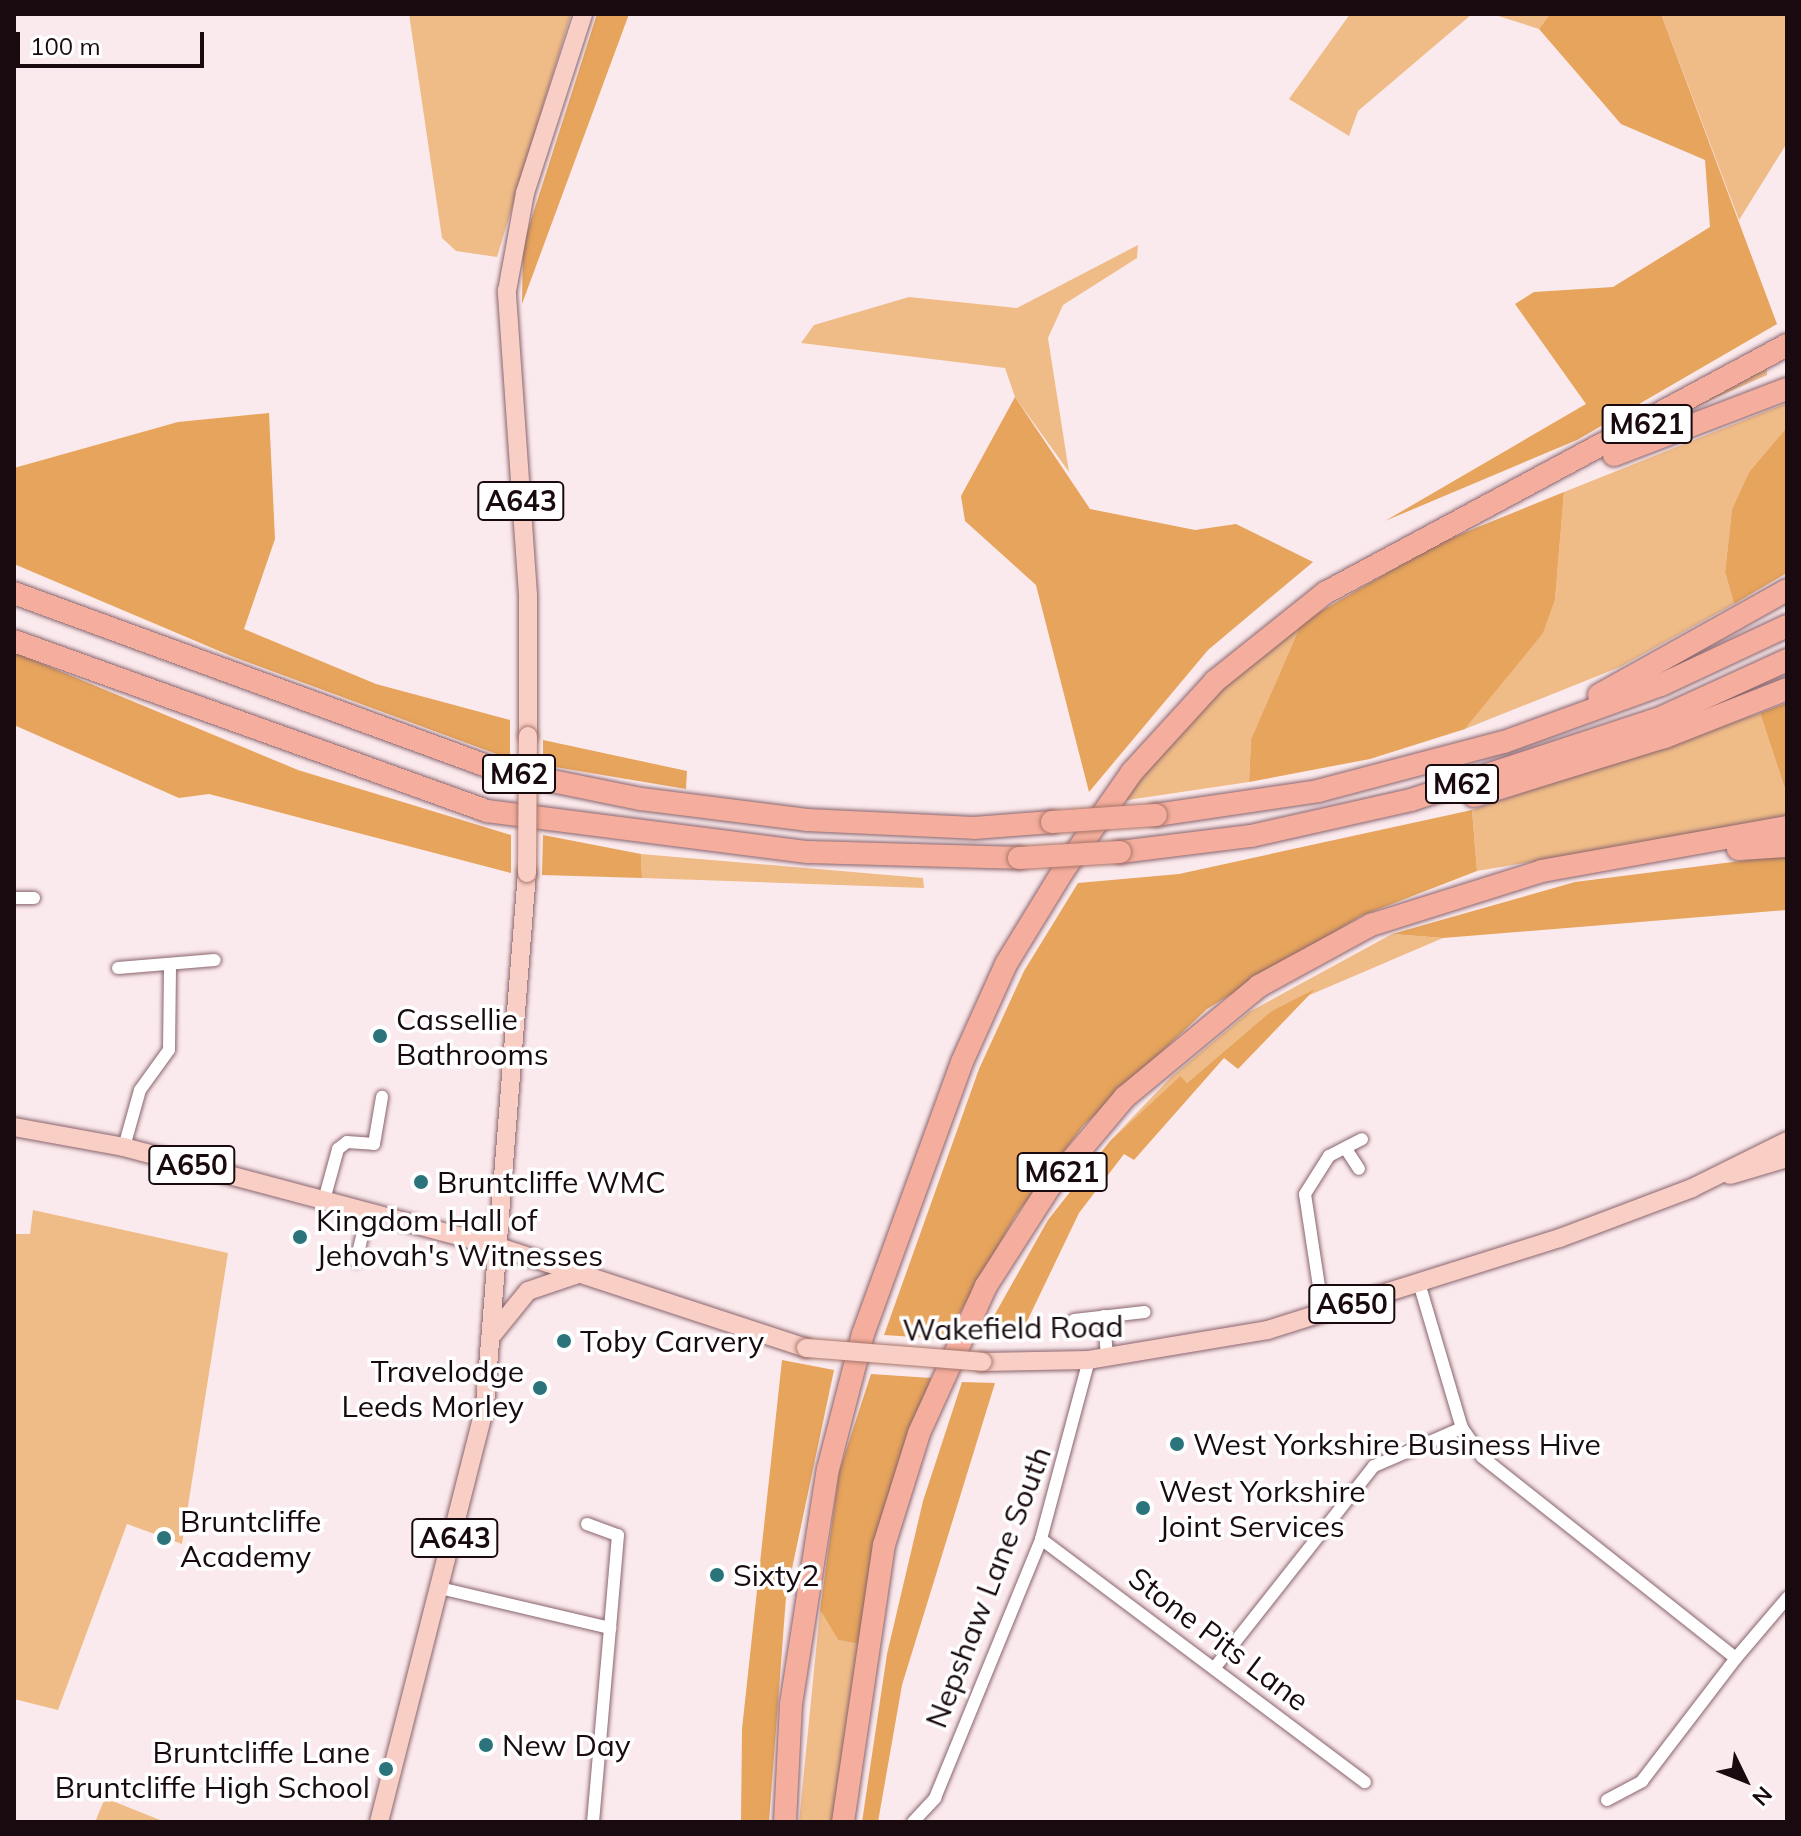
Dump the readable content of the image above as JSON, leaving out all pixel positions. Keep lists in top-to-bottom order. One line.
{"streets":{"highway":["M621","M62"],"main road":["A643","A650","Wakefield Road"],"street":["Nepshaw Lane South","Stone Pits Lane"]},"crossings":[["A643","A650"],["A643","Wakefield Road"],["A650","Wakefield Road"],["Wakefield Road","Nepshaw Lane South"],["Nepshaw Lane South","Stone Pits Lane"]],"places":["Cassellie Bathrooms","Bruntcliffe WMC","Kingdom Hall of Jehovah's Witnesses","Toby Carvery","Travelodge Leeds Morley","West Yorkshire Business Hive","West Yorkshire Joint Services","Bruntcliffe Academy","Sixty2","New Day","Bruntcliffe Lane Bruntcliffe High School"],"scale_bar":"100 m","north":"bottom right"}
